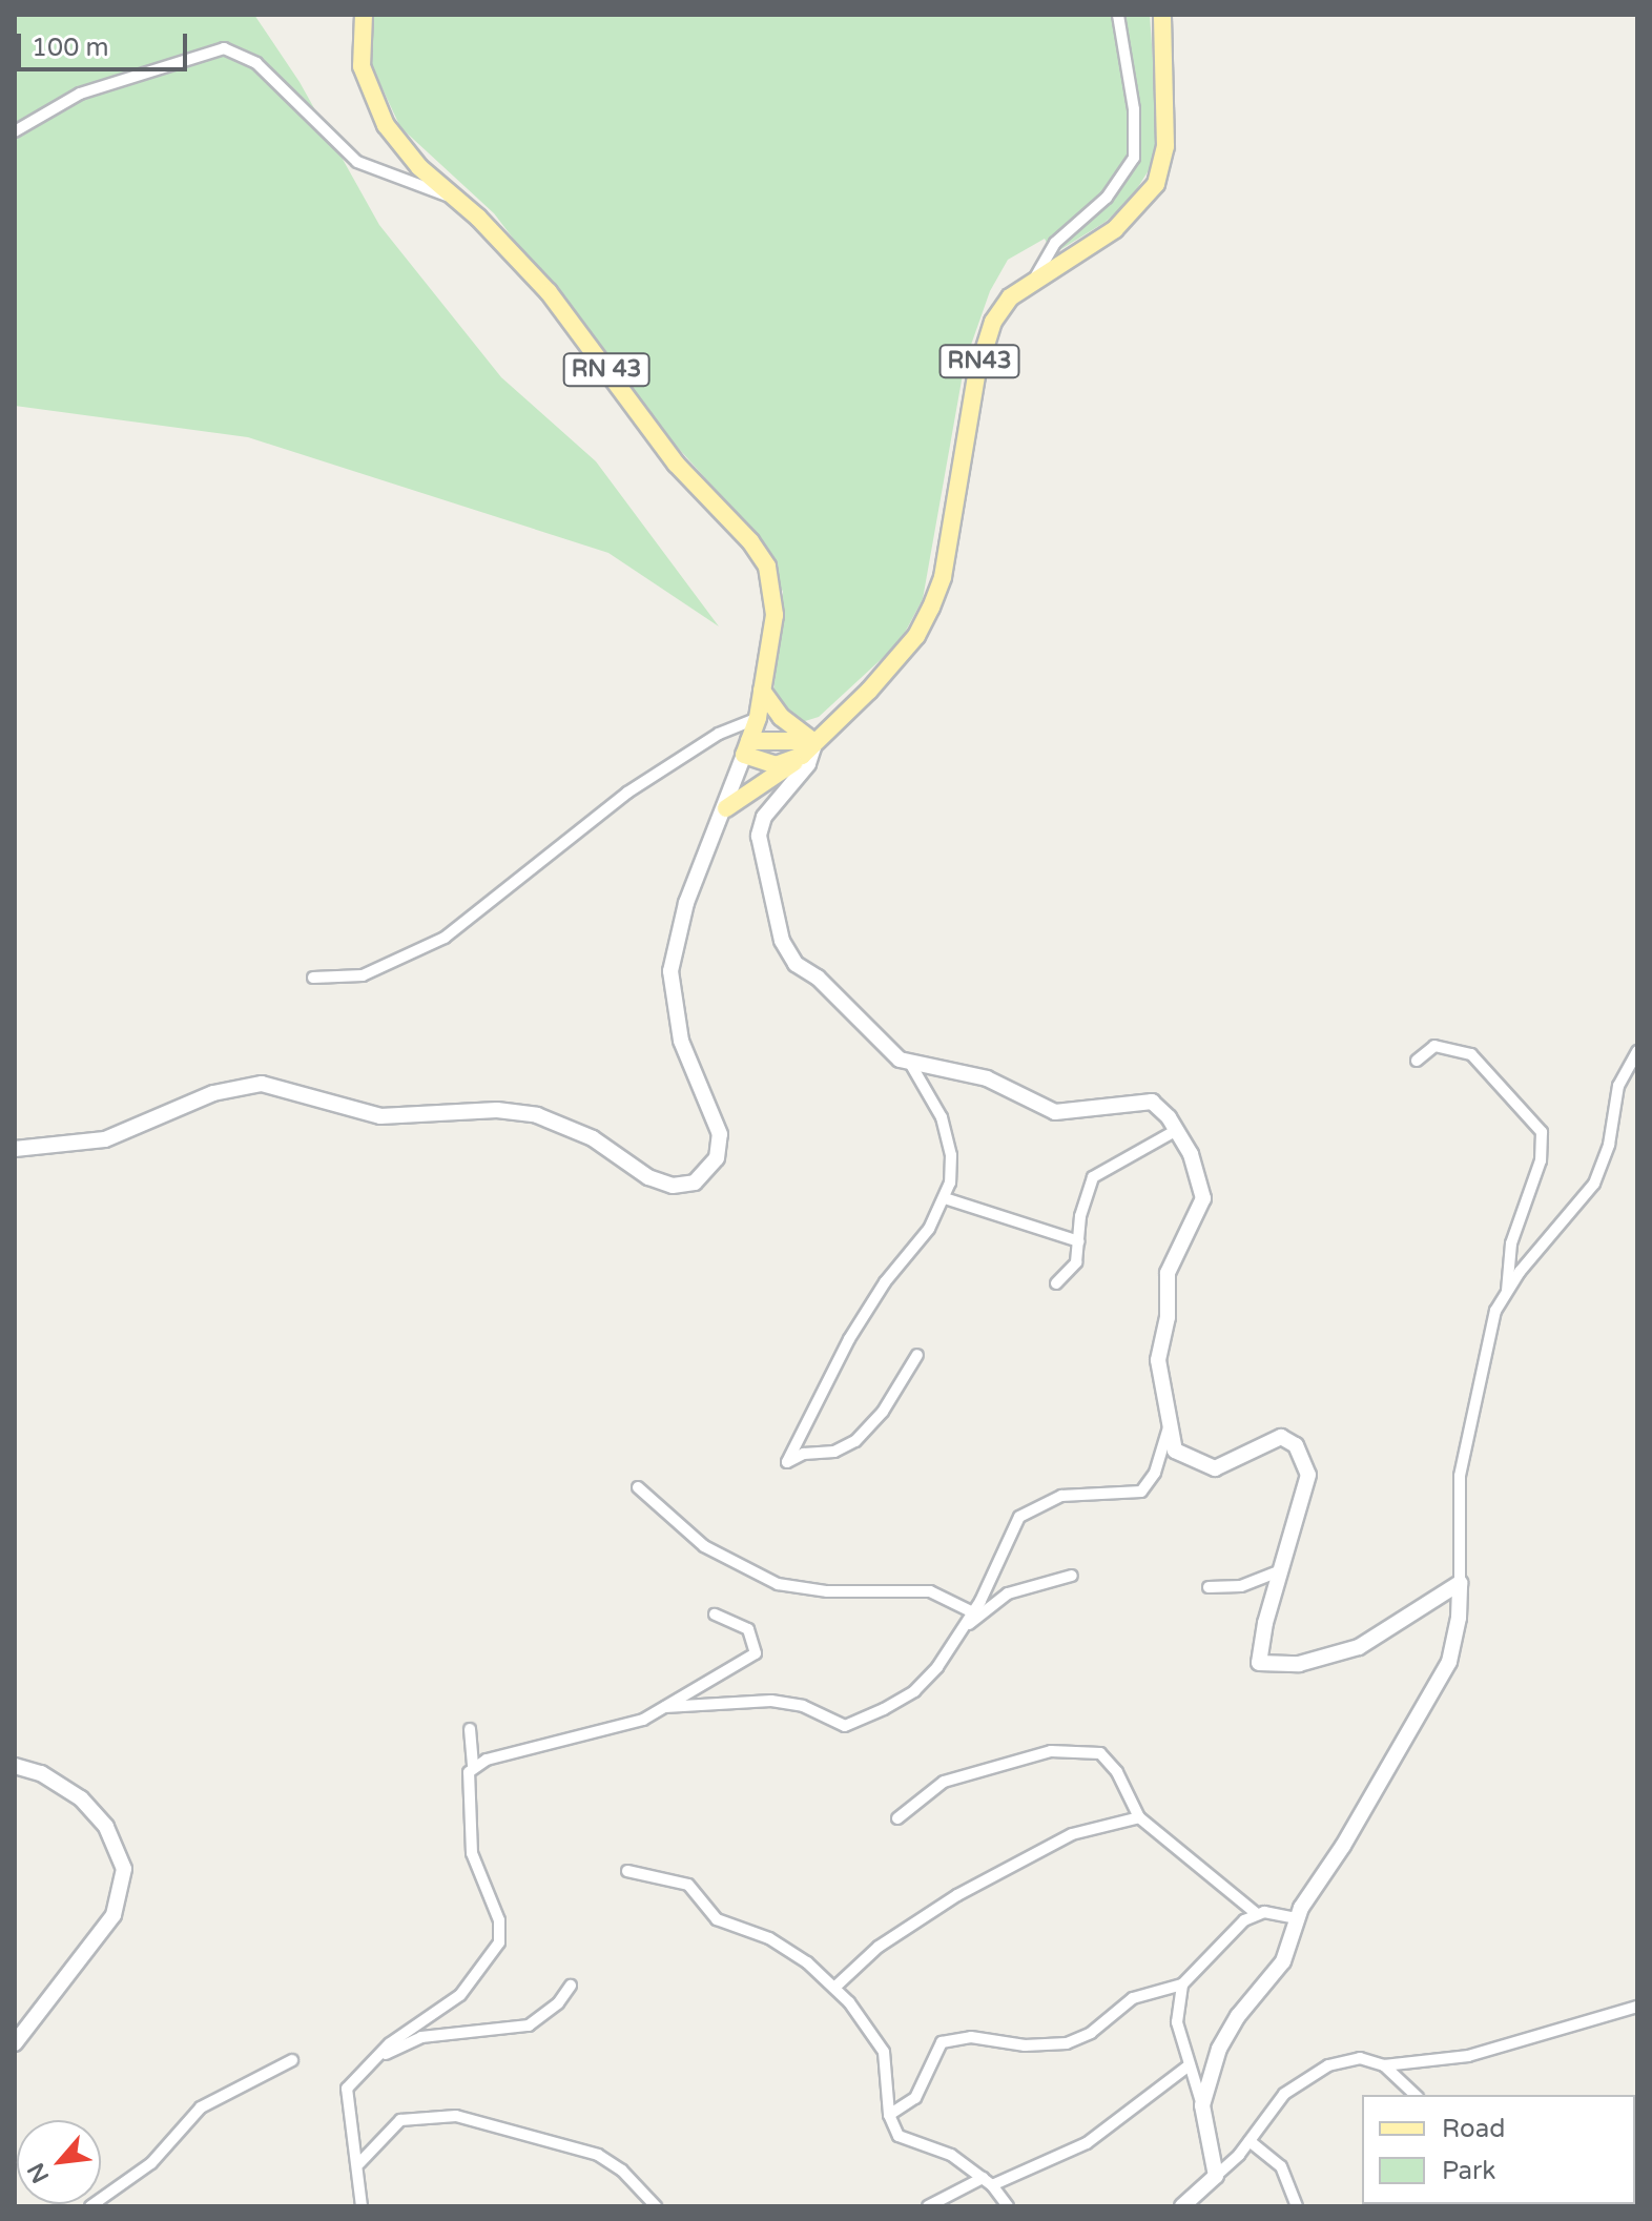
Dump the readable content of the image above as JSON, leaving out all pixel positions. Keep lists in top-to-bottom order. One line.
{"streets":{"main road":["RN43","RN 43"]},"legend":["Road","Park"],"scale_bar":"100 m","north":"bottom left"}
